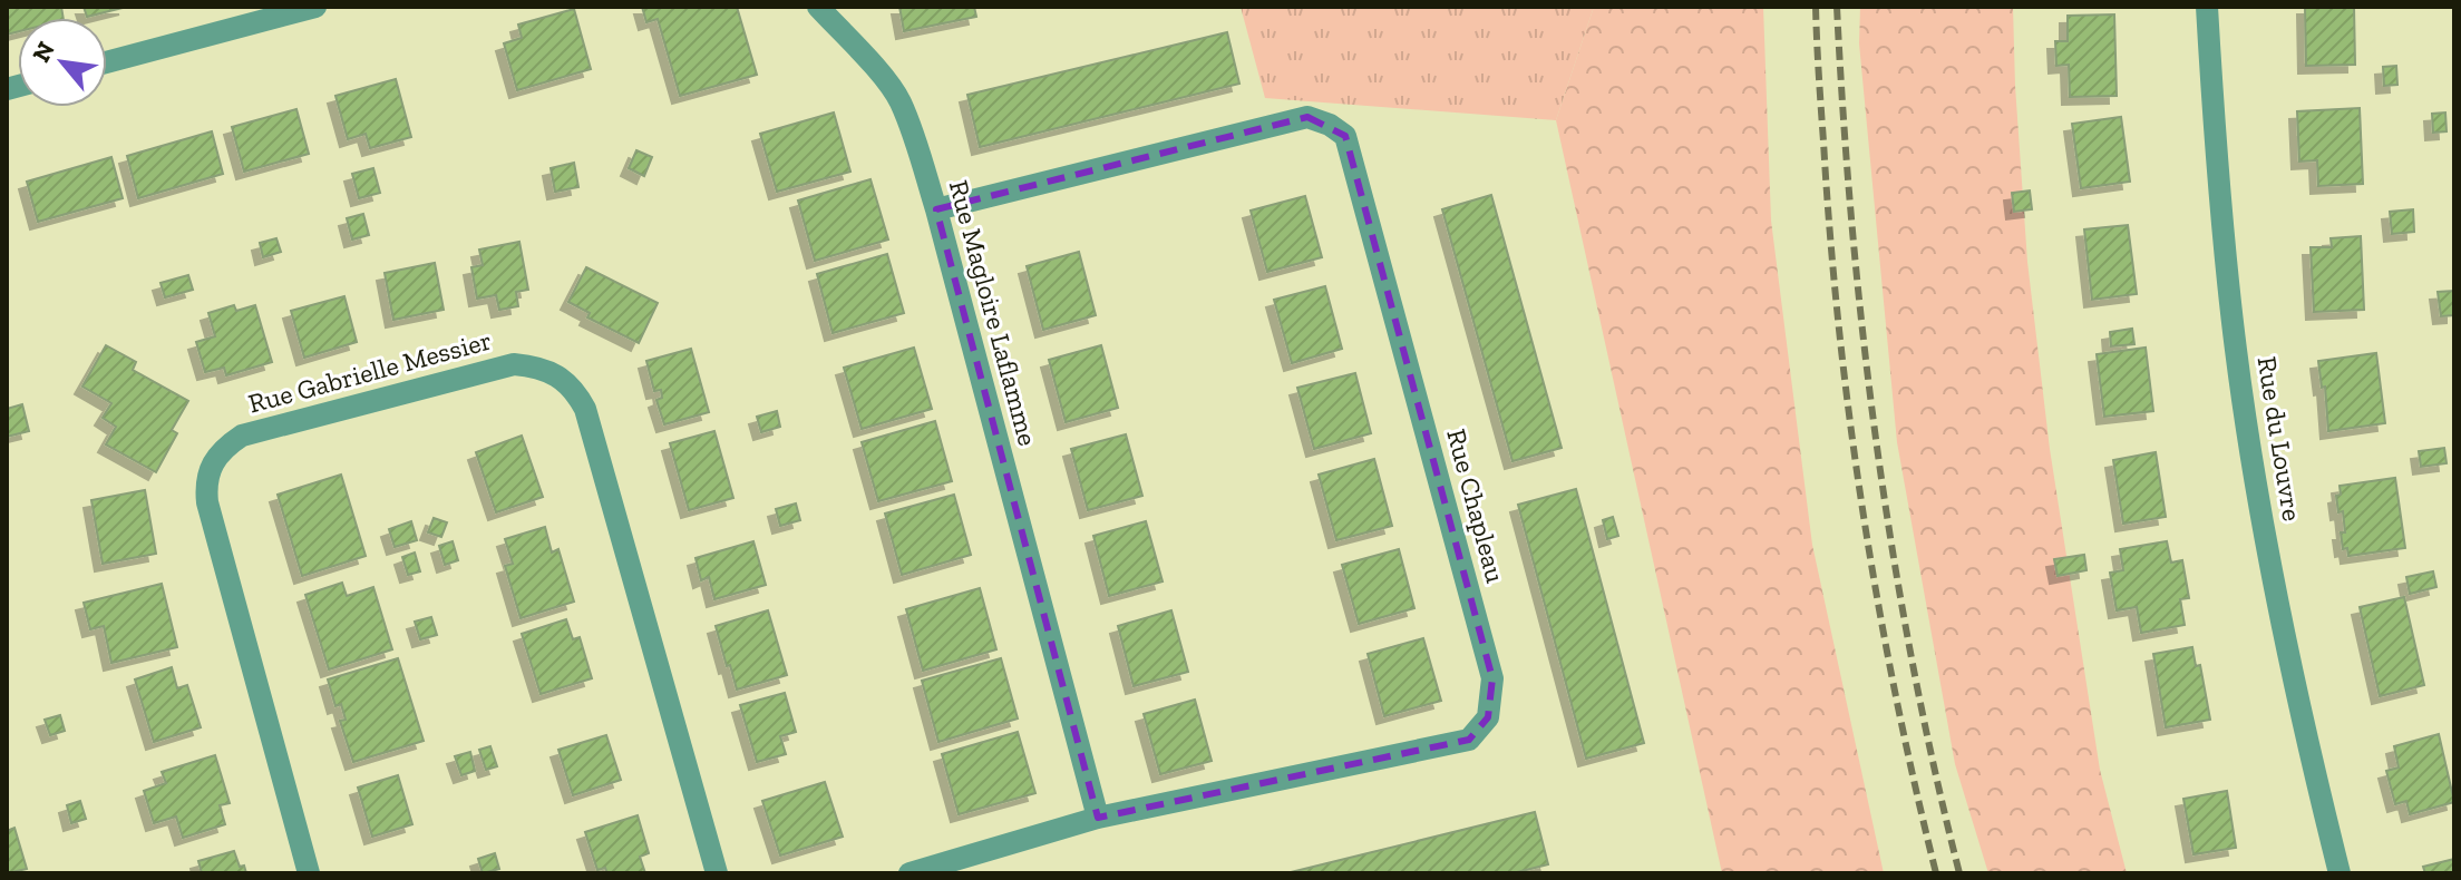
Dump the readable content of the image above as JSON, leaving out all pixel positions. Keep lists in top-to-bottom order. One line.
{"streets":{"street":["Rue Magloire Laflamme","Rue Gabrielle Messier","Rue du Louvre","Rue Chapleau"]},"crossings":[["Rue Magloire Laflamme","Rue Chapleau"]],"north":"top left"}
